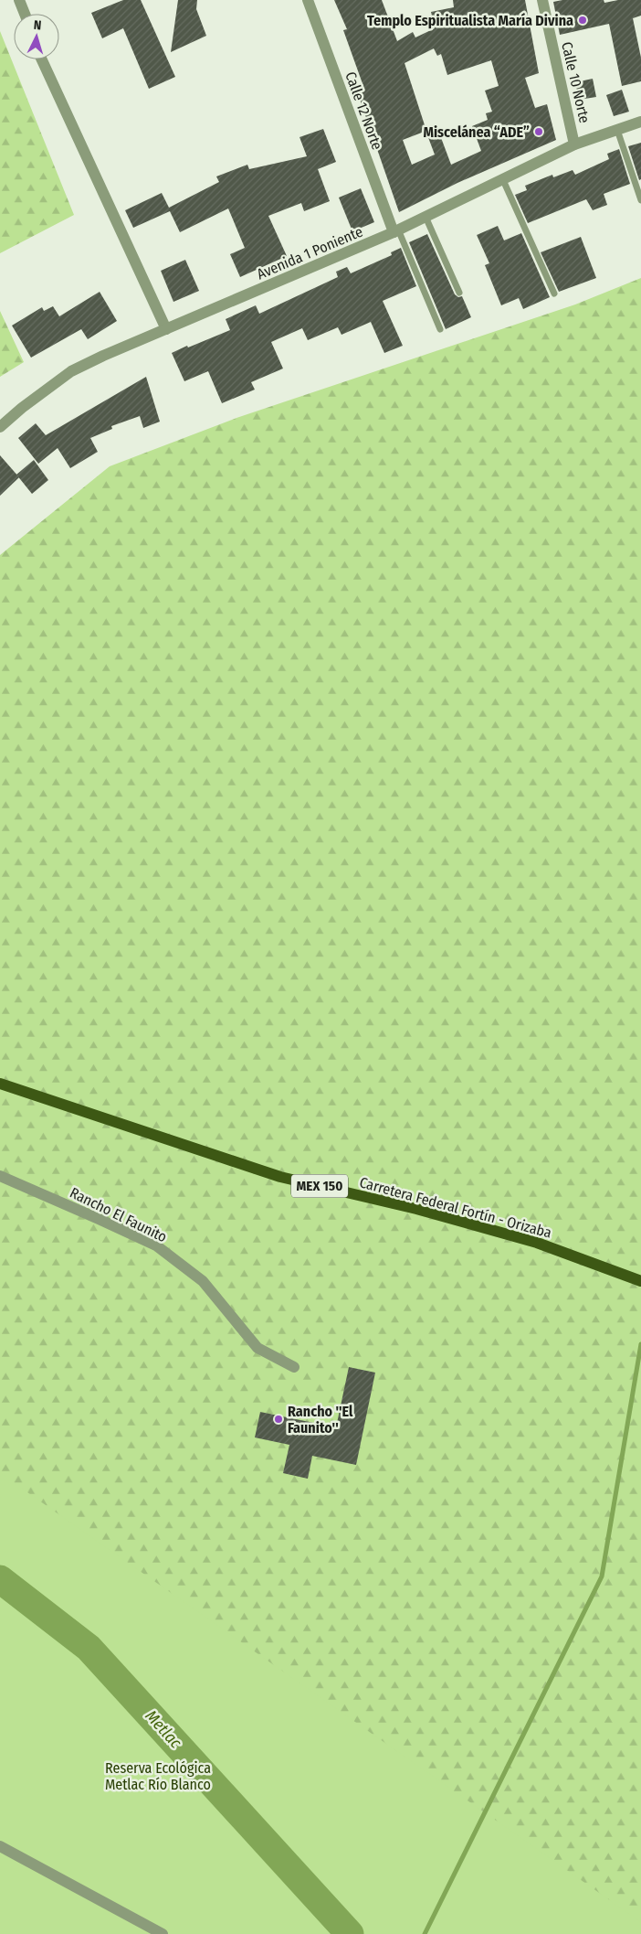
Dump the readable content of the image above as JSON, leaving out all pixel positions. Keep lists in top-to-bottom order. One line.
{"streets":{"main road":["MEX 150","Carretera Federal Fortín - Orizaba"],"street":["Calle 10 Norte","Calle 12 Norte","Avenida 1 Poniente","Rancho El Faunito"]},"crossings":[["Calle 10 Norte","Avenida 1 Poniente"],["Calle 12 Norte","Avenida 1 Poniente"]],"water":["Metlac"],"parks":["Reserva Ecológica Metlac Río Blanco"],"places":["Templo Espiritualista María Divina","Miscelánea “ADE”","Rancho ''El Faunito''"],"north":"top"}
